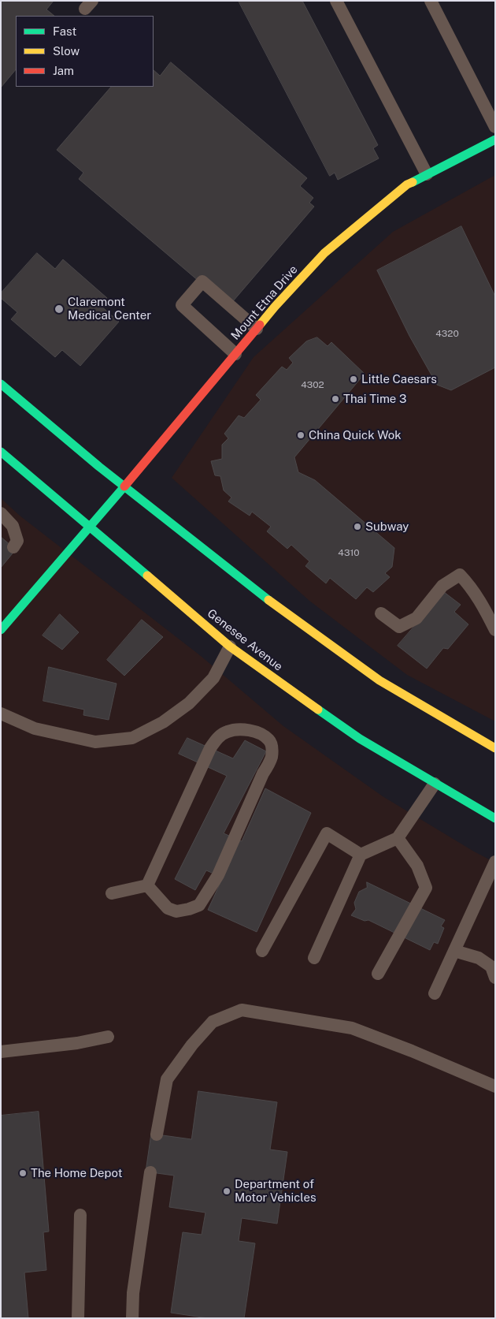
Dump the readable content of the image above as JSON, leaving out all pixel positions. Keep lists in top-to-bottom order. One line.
{"streets":{"main road":["Mount Etna Drive","Genesee Avenue"]},"crossings":[["Mount Etna Drive","Genesee Avenue"]],"places":["Claremont Medical Center","Little Caesars","Thai Time 3","China Quick Wok","Subway","The Home Depot","Department of Motor Vehicles"],"house_numbers":["4320","4302","4310"],"legend":["Fast","Slow","Jam"]}
